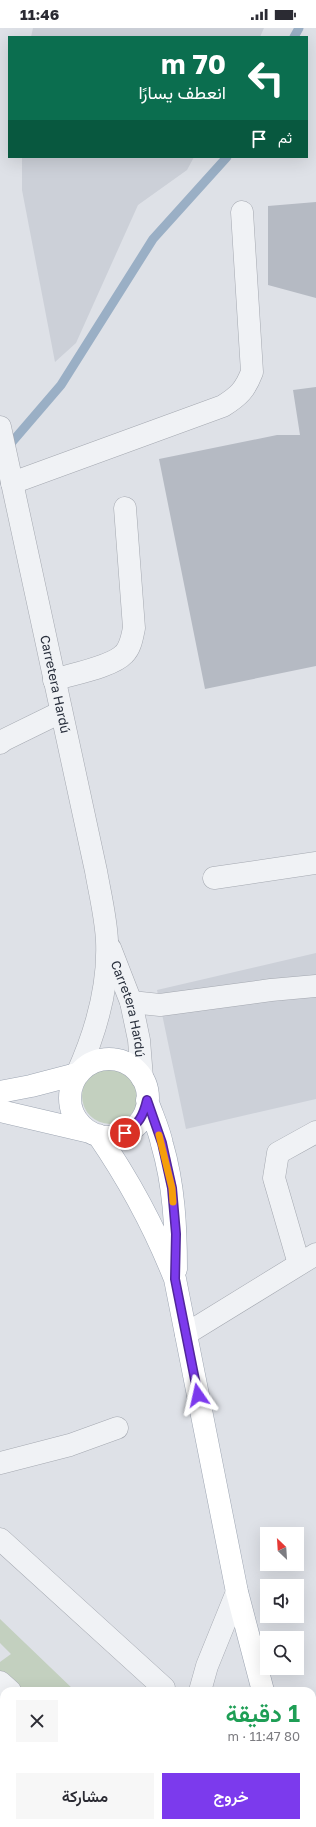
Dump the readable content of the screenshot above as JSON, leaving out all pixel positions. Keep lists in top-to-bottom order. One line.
{"streets":{"street":["Carretera Hardú"]},"north":"top left","page":{"status":"11:46","turn":["70 m","انعطف يسارًا"],"then":"ثم","heading":["1 دقيقة","80 m · 11:47"],"buttons":["خروج","مشاركة"]}}
